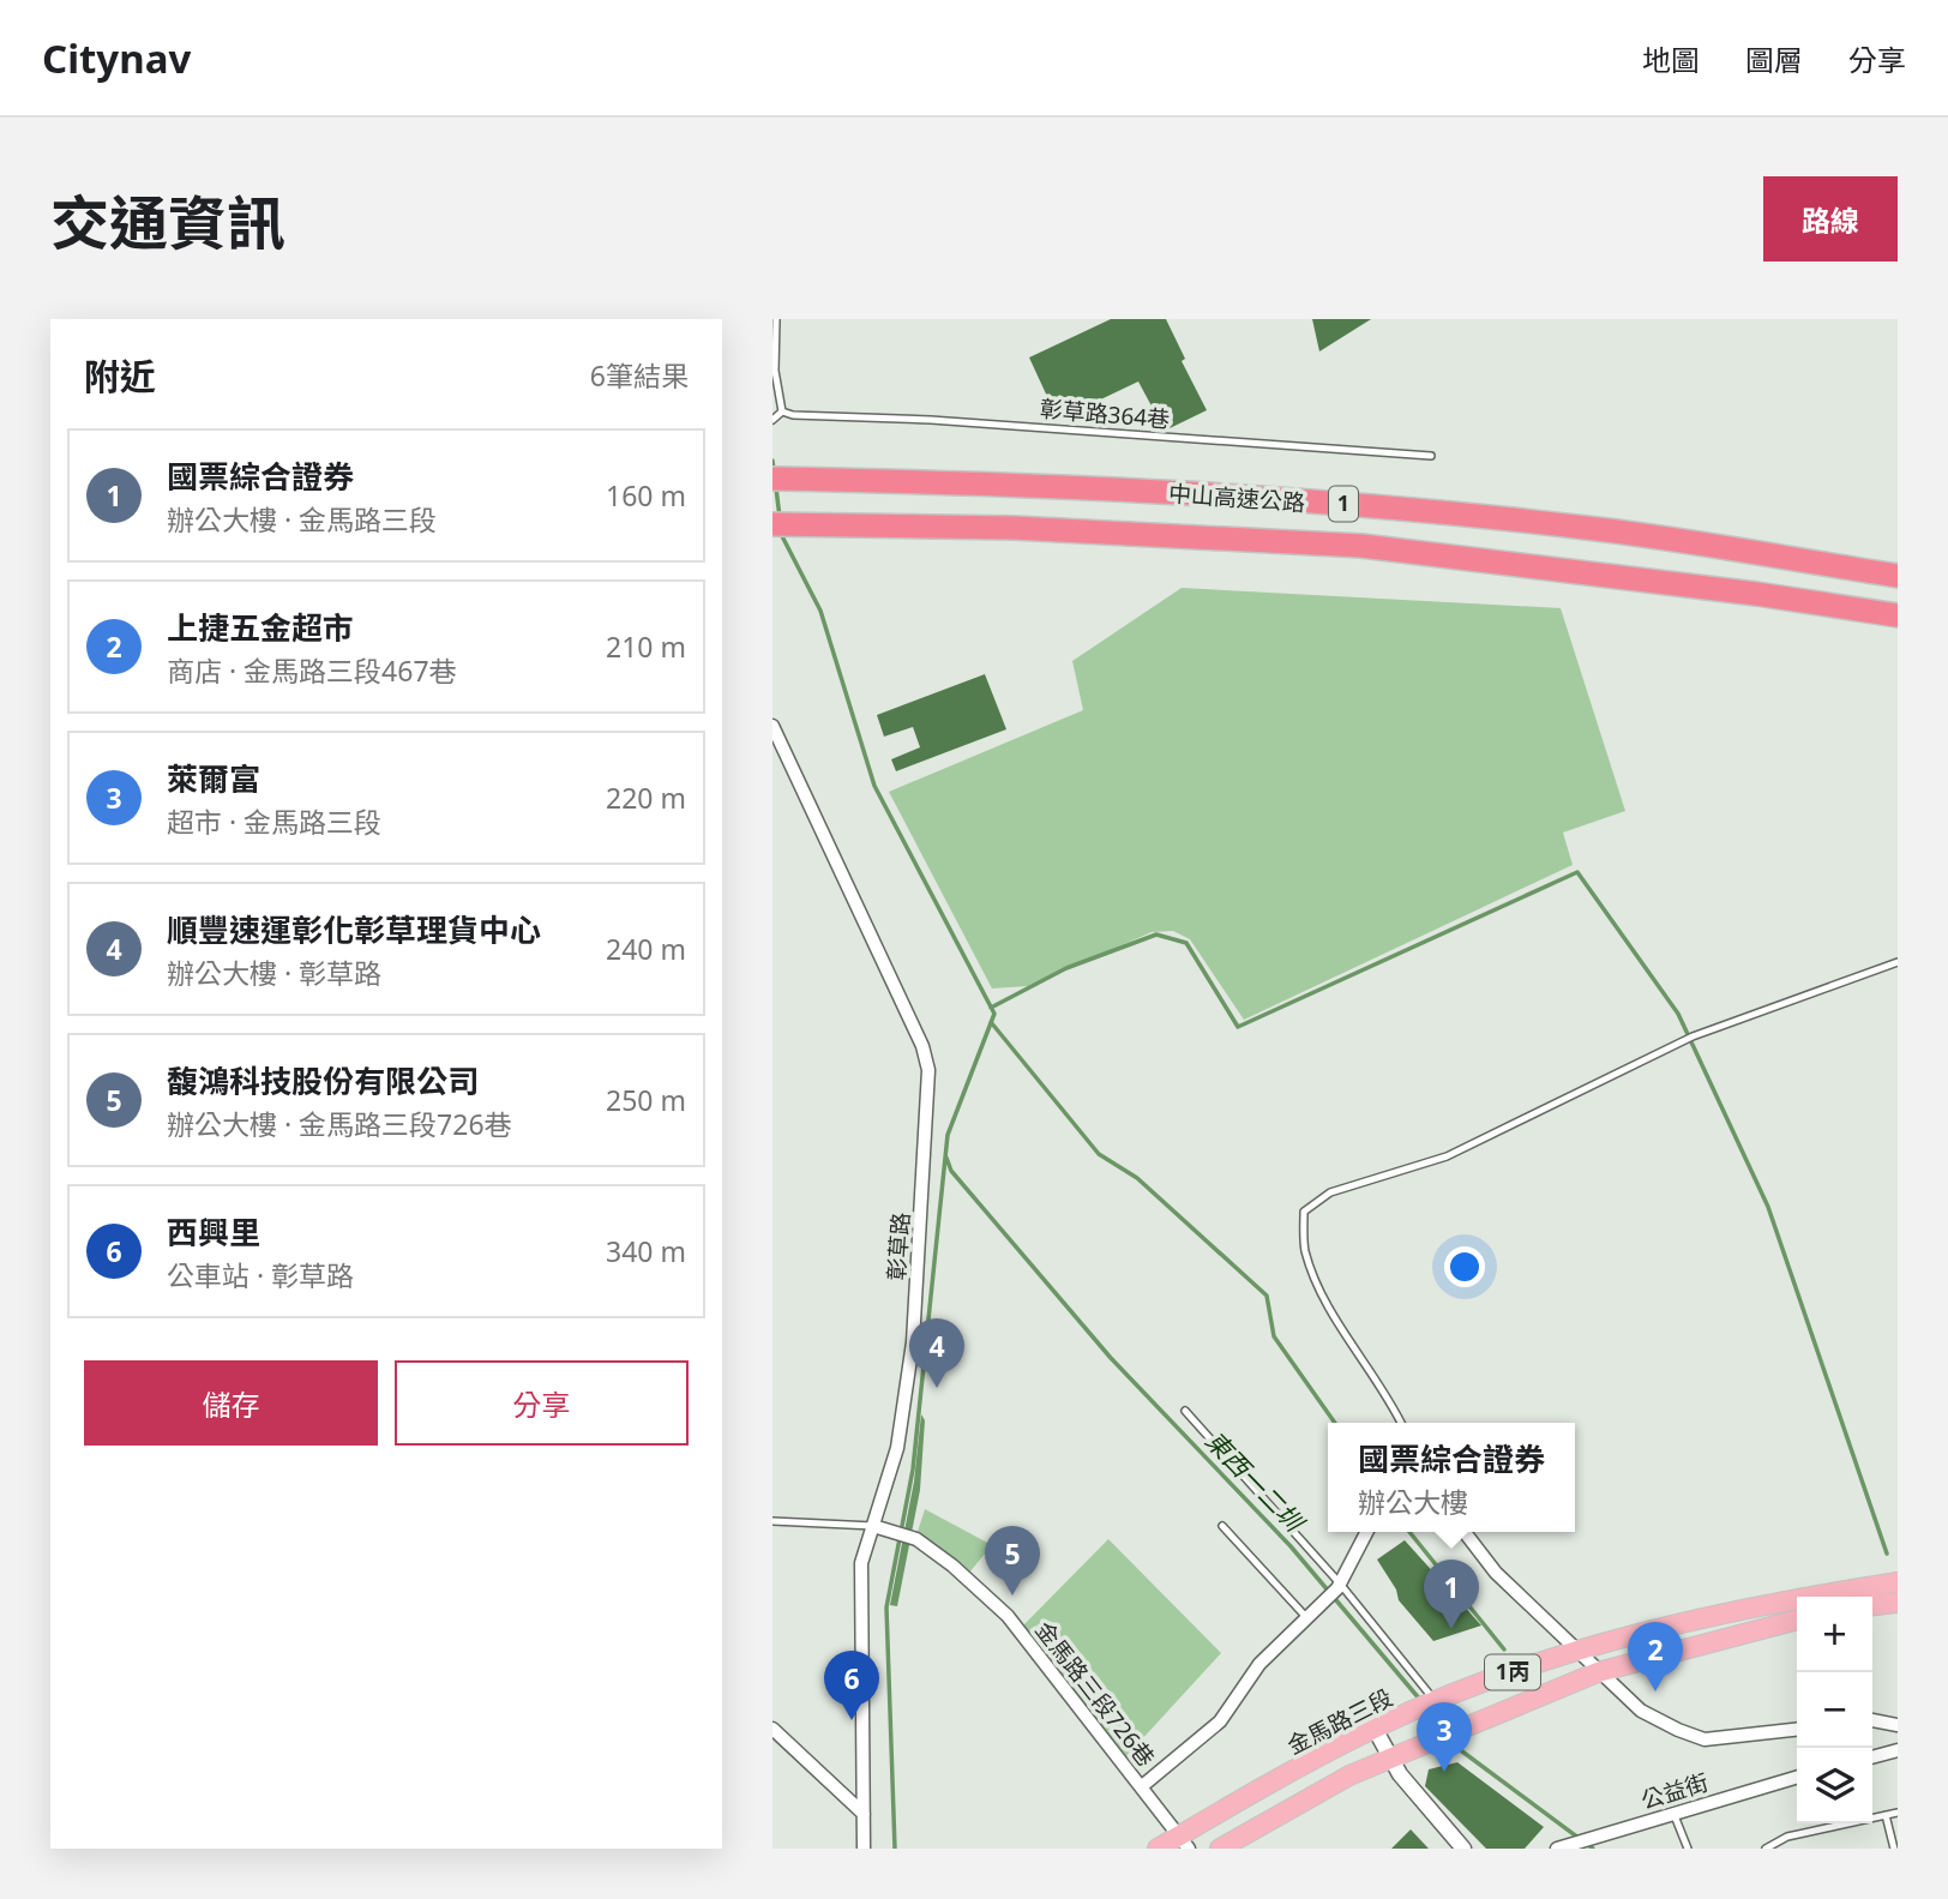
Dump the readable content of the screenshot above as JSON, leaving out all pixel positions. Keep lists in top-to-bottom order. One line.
{"streets":{"highway":["中山高速公路","1"],"main road":["1丙","金馬路三段"],"street":["彰草路","金馬路三段726巷","公益街"],"lane":["彰草路364巷"]},"crossings":[["彰草路","金馬路三段726巷"],["金馬路三段726巷","金馬路三段"]],"water":["東西一二圳"],"page":{"header":"Citynav","nav":["地圖","圖層","分享"],"title":"交通資訊","buttons":["路線",["儲存","分享"]],"heading":["附近","6筆結果"],"list":[{"mark":"1","name":"國票綜合證券","note":"辦公大樓 · 金馬路三段","value":"160 m"},{"mark":"2","name":"上捷五金超市","note":"商店 · 金馬路三段467巷","value":"210 m"},{"mark":"3","name":"萊爾富","note":"超市 · 金馬路三段","value":"220 m"},{"mark":"4","name":"順豐速運彰化彰草理貨中心","note":"辦公大樓 · 彰草路","value":"240 m"},{"mark":"5","name":"馥鴻科技股份有限公司","note":"辦公大樓 · 金馬路三段726巷","value":"250 m"},{"mark":"6","name":"西興里","note":"公車站 · 彰草路","value":"340 m"}],"pins":["4","5","1","2","6","3"],"popup":["國票綜合證券","辦公大樓"],"map_buttons":["+","−"]}}
